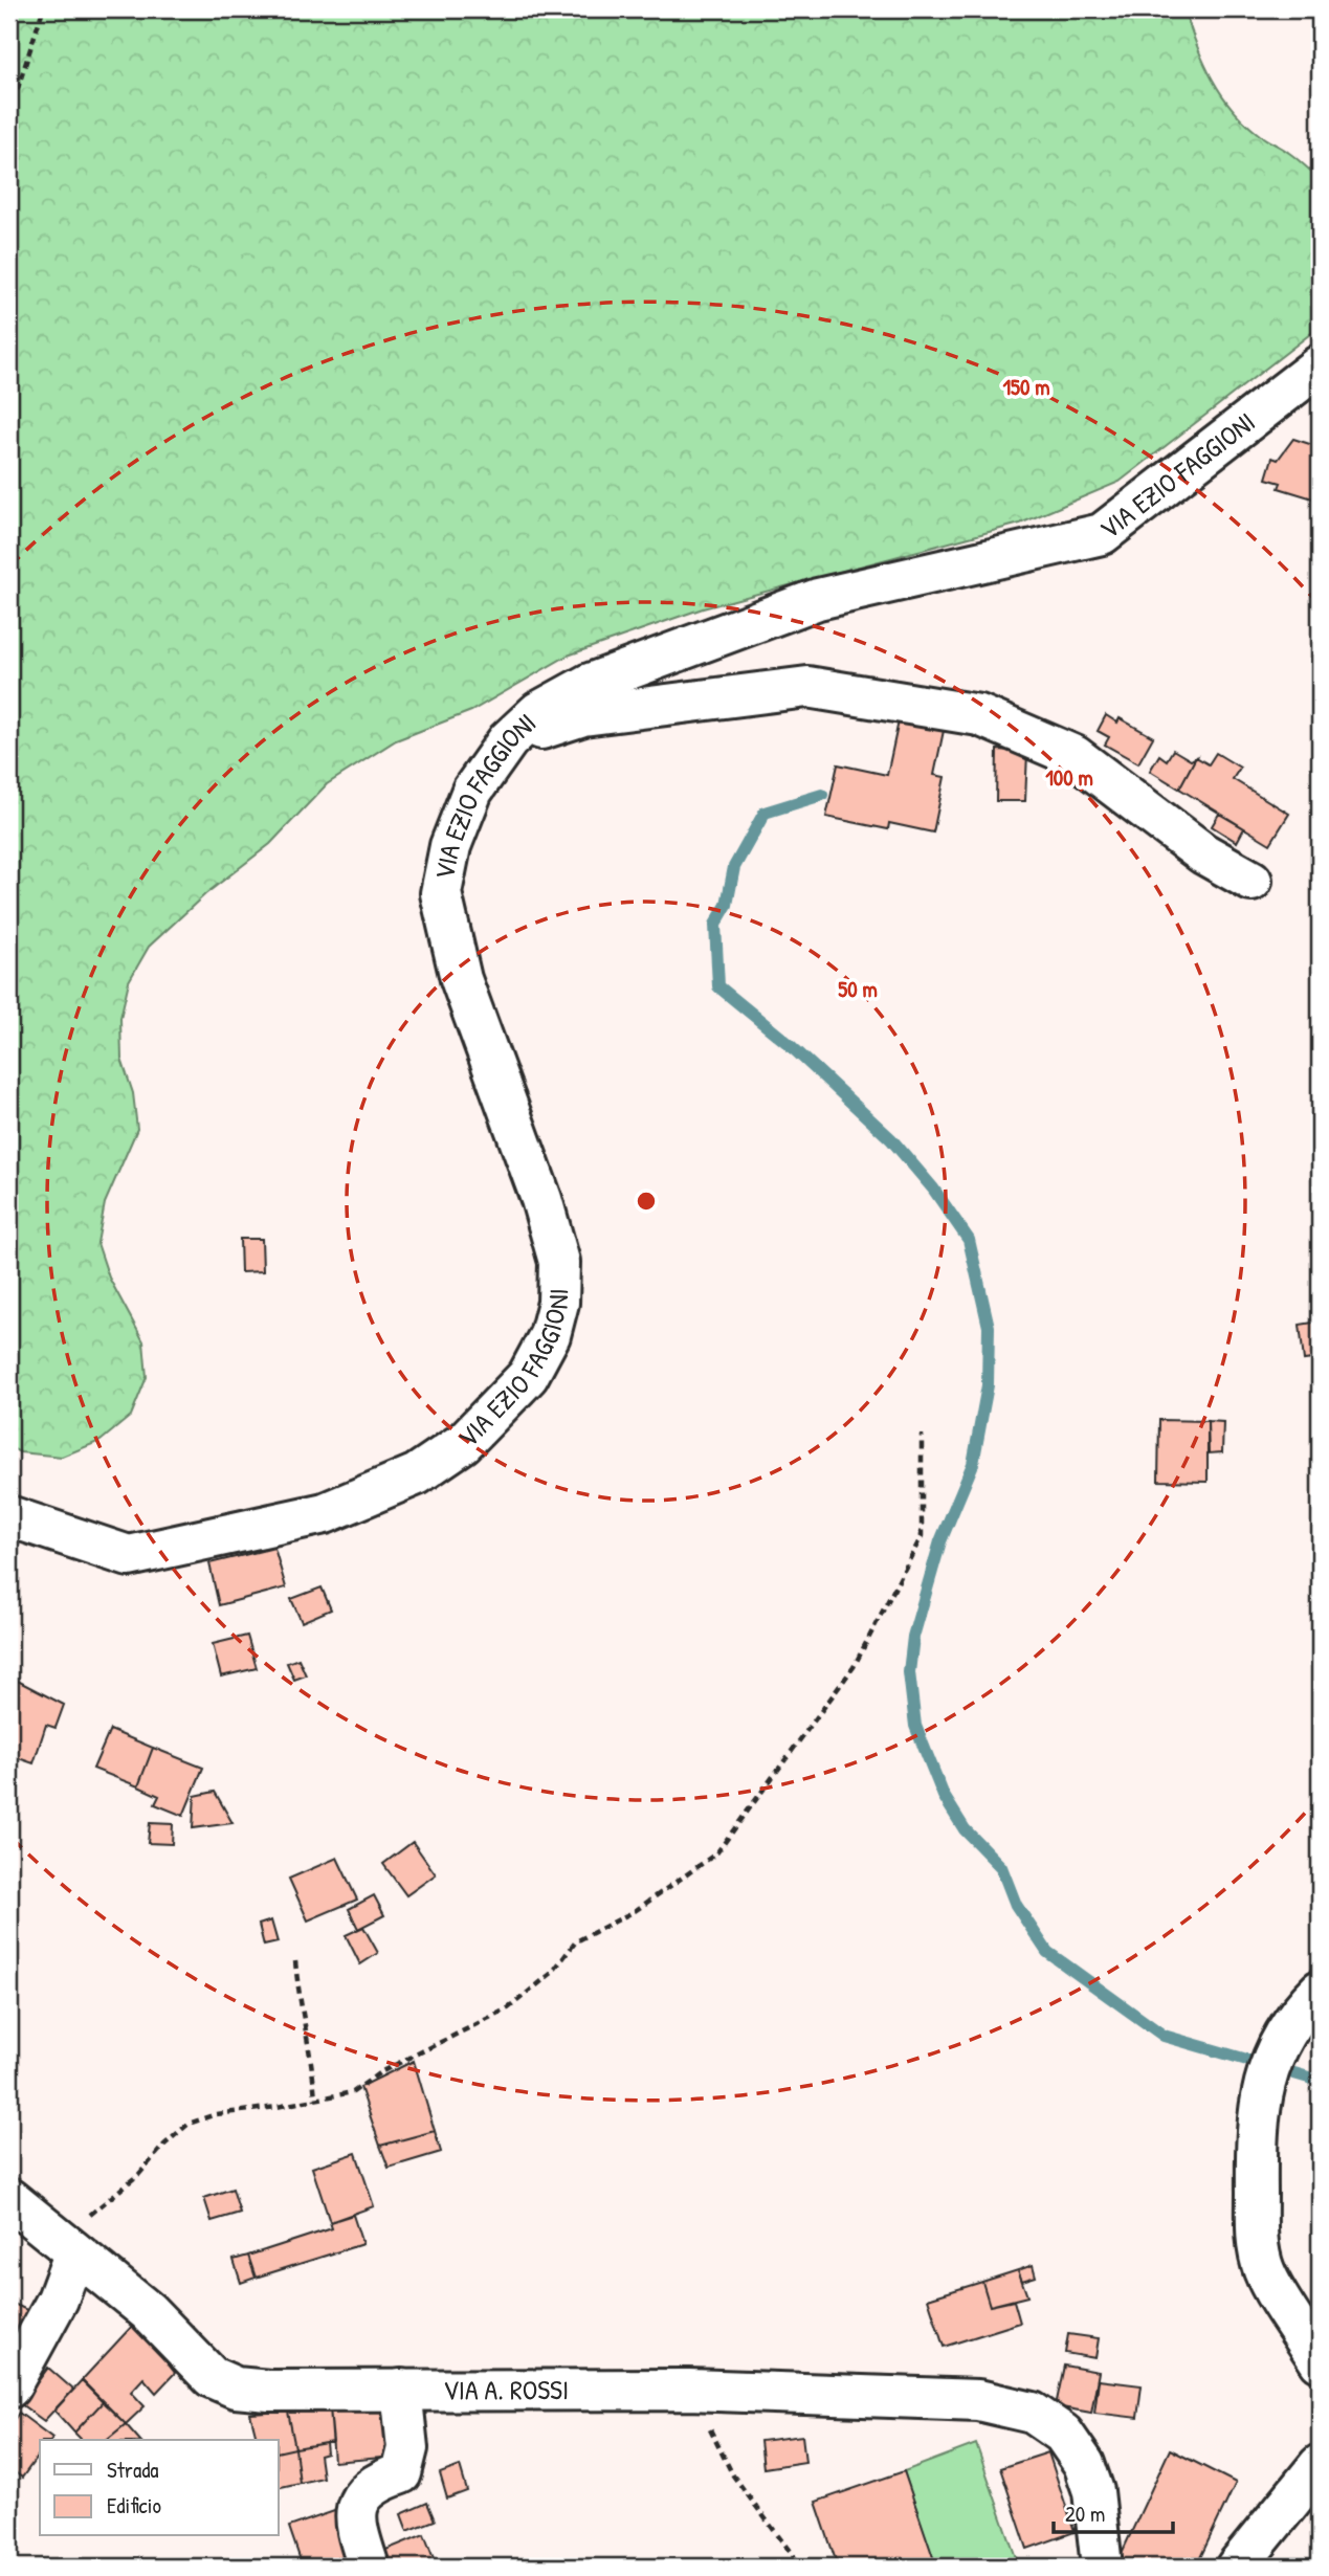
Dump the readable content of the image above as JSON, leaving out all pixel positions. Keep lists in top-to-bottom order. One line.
{"streets":{"street":["VIA EZIO FAGGIONI","VIA A. ROSSI"]},"legend":["Strada","Edificio"],"scale_bar":"20 m","rings":["150 m","100 m","50 m"]}
